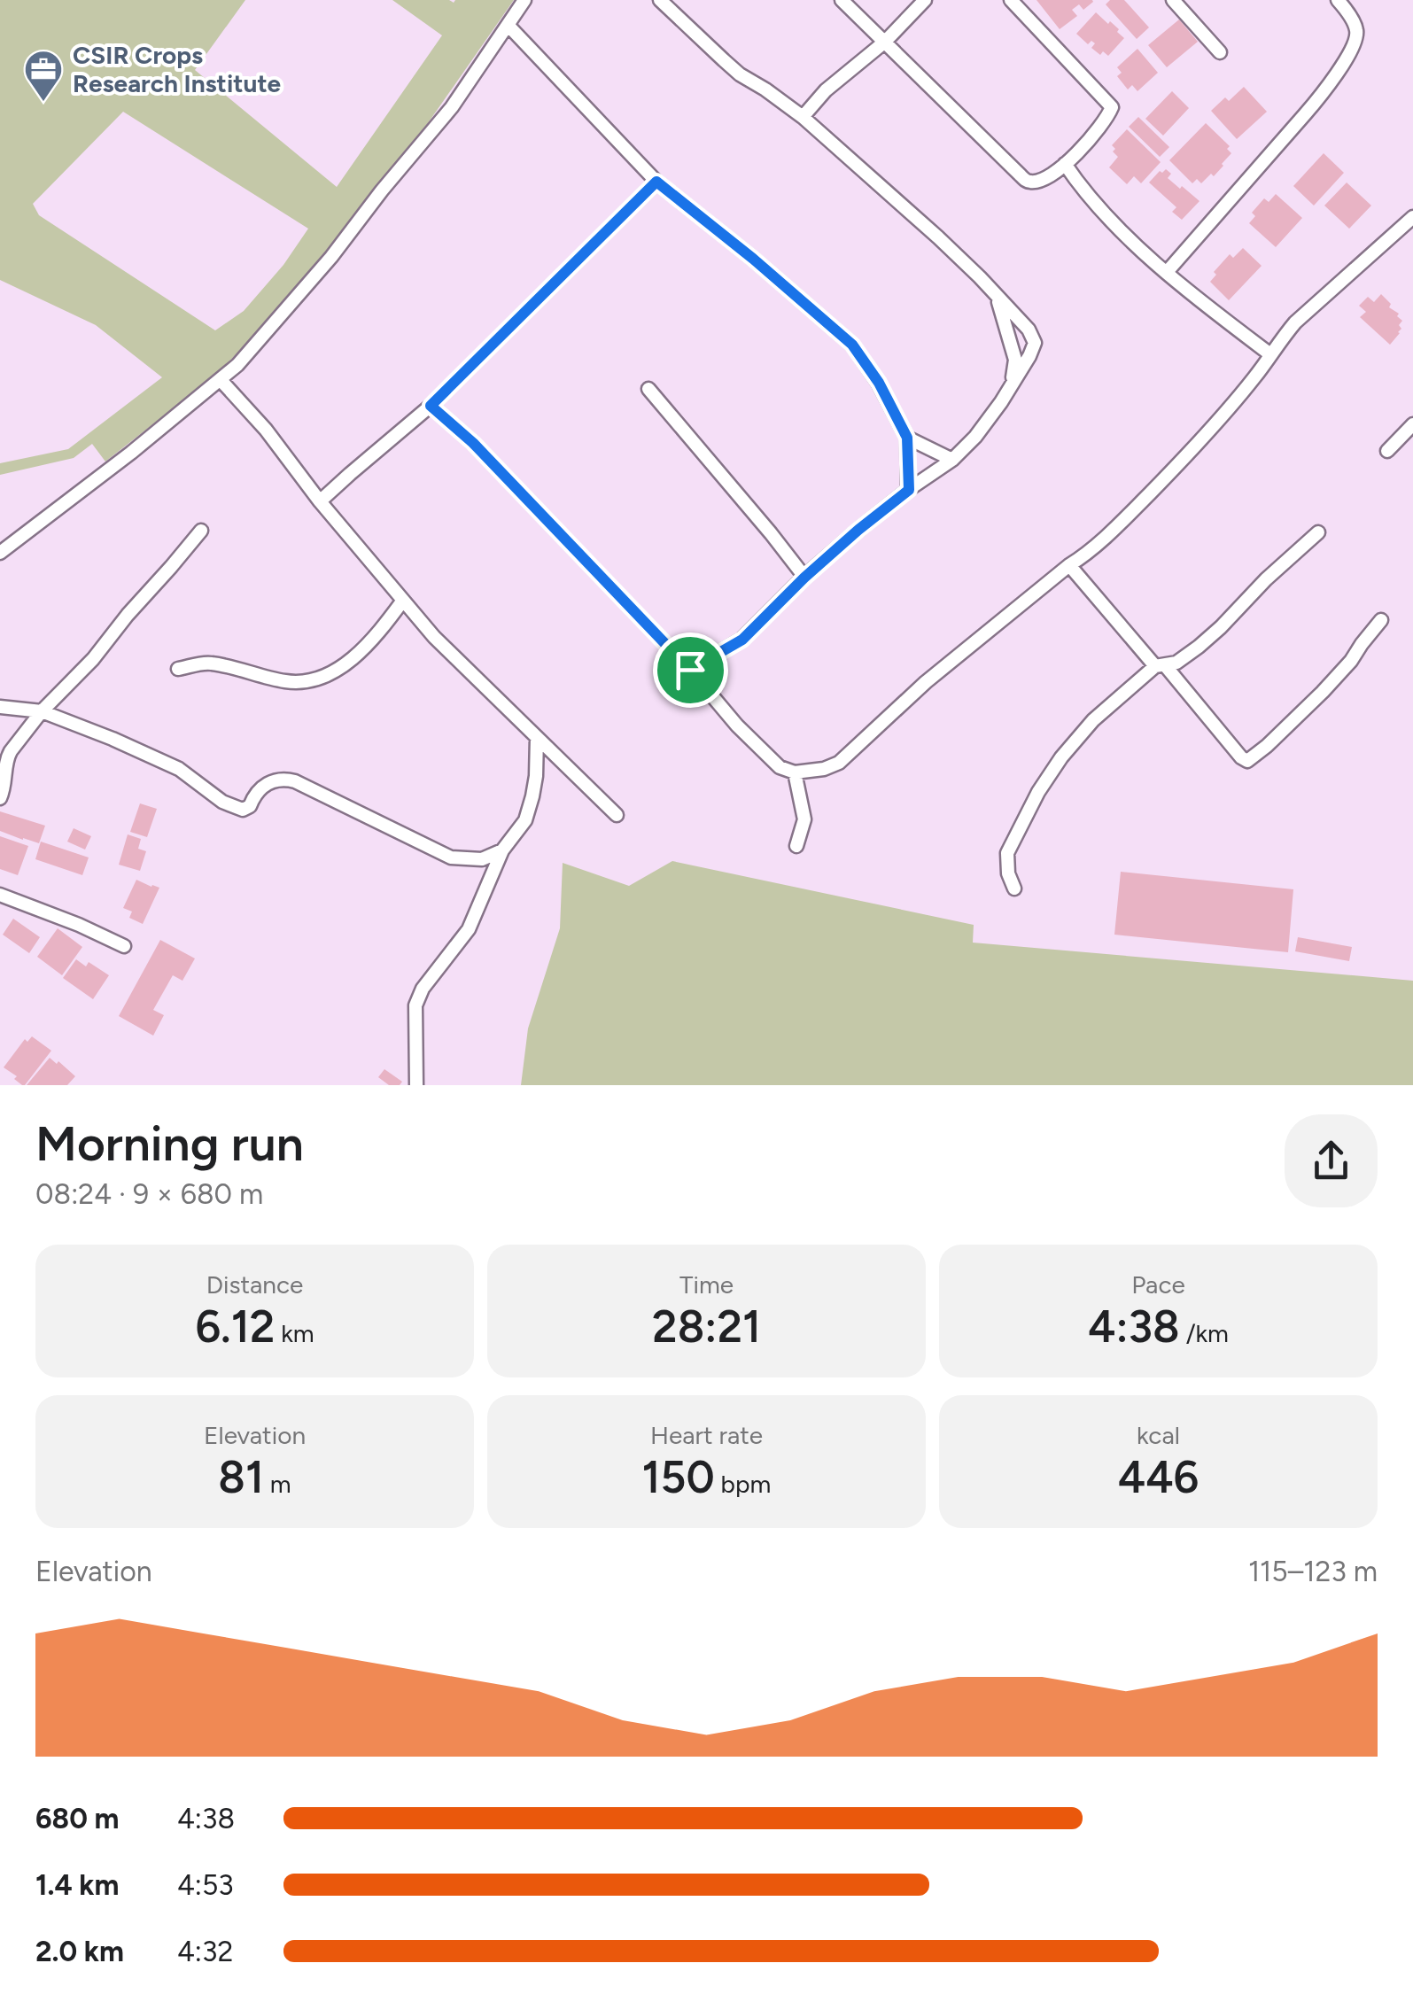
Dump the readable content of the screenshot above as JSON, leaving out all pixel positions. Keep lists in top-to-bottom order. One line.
{"places":{"office":["CSIR Crops Research Institute"]},"page":{"heading":["Morning run","08:24 · 9 × 680 m"],"stats":[["Distance","6.12 km"],["Time","28:21"],["Pace","4:38 /km"],["Elevation","81 m"],["Heart rate","150 bpm"],["kcal","446"]],"chart":["Elevation","115–123 m"],"list":[{"name":"680 m","note":"4:38"},{"name":"1.4 km","note":"4:53"},{"name":"2.0 km","note":"4:32"}]}}
